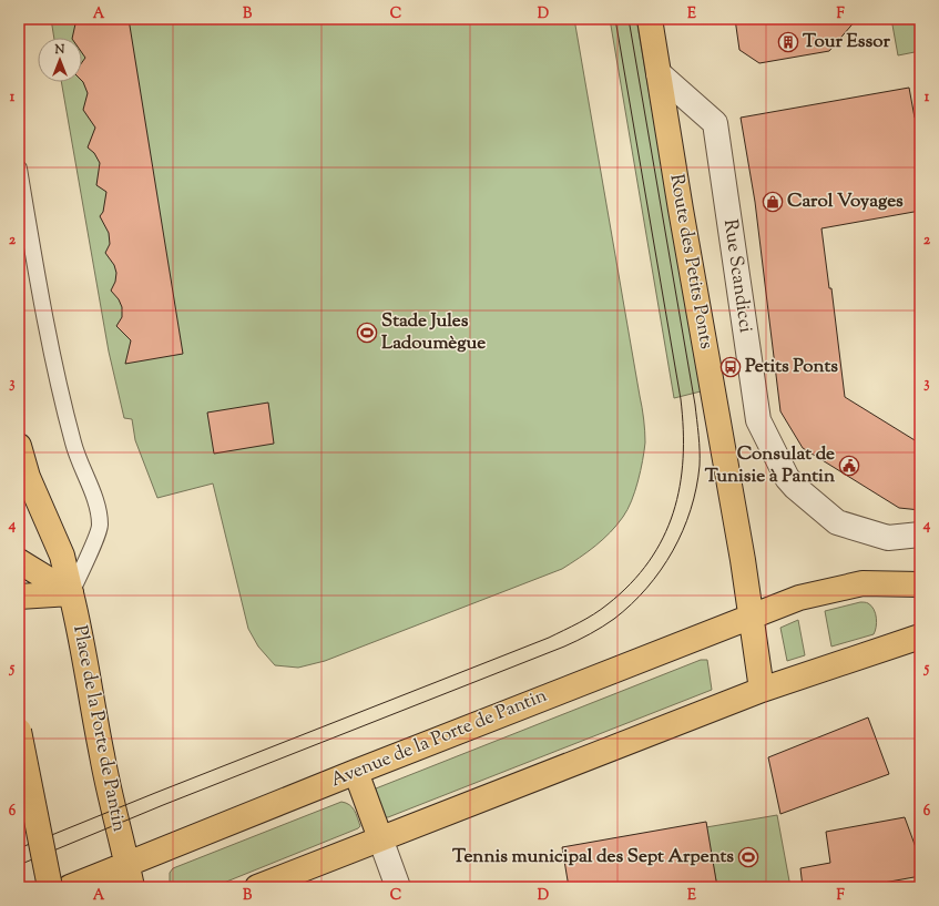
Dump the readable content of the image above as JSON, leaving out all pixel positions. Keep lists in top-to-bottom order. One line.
{"streets":{"main road":["Route des Petits Ponts","Place de la Porte de Pantin","Avenue de la Porte de Pantin"],"street":["Rue Scandicci"]},"crossings":[["Route des Petits Ponts","Rue Scandicci"],["Route des Petits Ponts","Avenue de la Porte de Pantin"],["Place de la Porte de Pantin","Avenue de la Porte de Pantin"]],"places":{"building":["Tour Essor"],"shop":["Carol Voyages"],"sports":["Stade Jules Ladoumègue","Tennis municipal des Sept Arpents"],"bus stop":["Petits Ponts"],"public building":["Consulat de Tunisie à Pantin"]},"north":"top","grid":{"columns":["A","B","C","D","E","F"],"rows":["1","2","3","4","5","6"]}}
